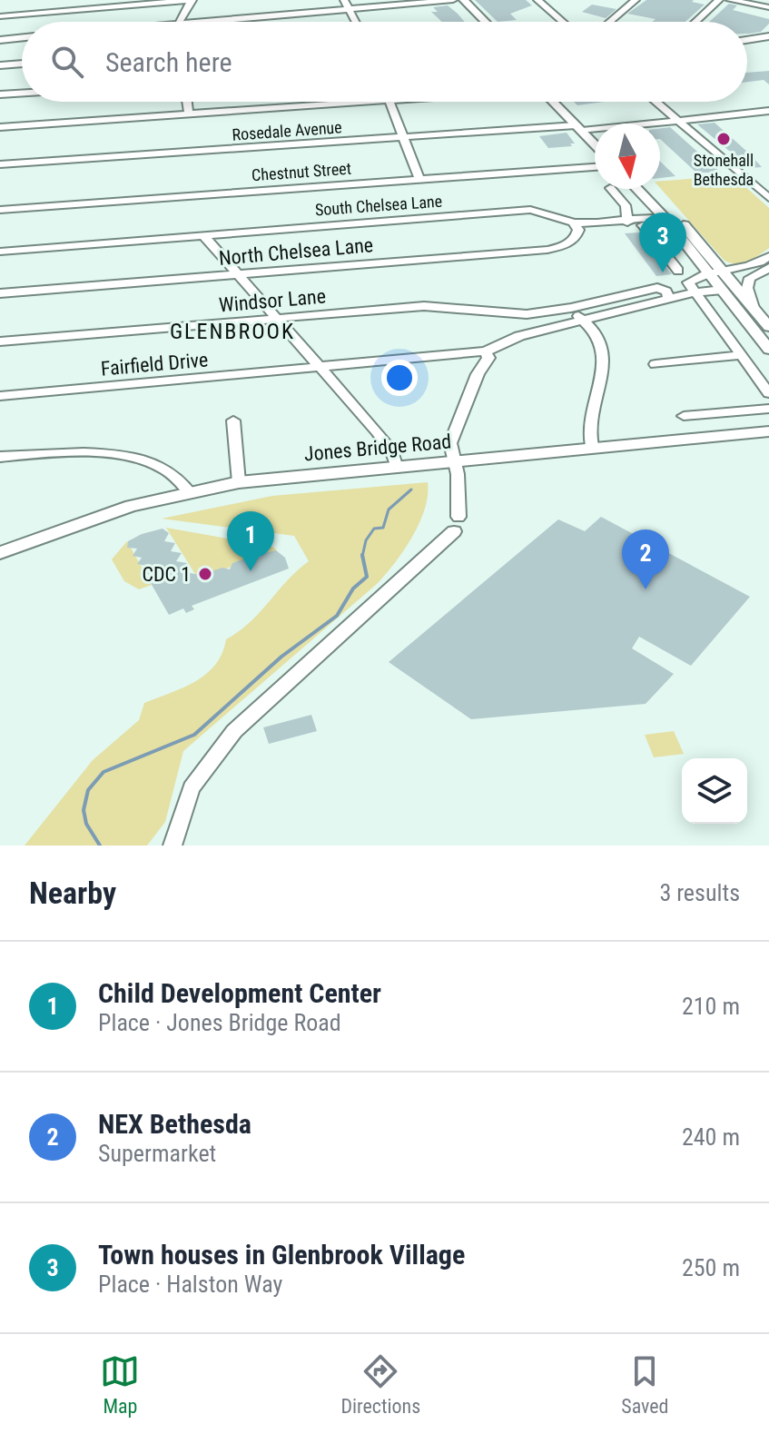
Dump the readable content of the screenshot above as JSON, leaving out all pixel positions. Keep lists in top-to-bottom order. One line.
{"streets":{"main road":["Jones Bridge Road"],"street":["Rosedale Avenue","Chestnut Street","South Chelsea Lane","North Chelsea Lane","Windsor Lane","Fairfield Drive"]},"crossings":[["South Chelsea Lane","North Chelsea Lane"],["Windsor Lane","Fairfield Drive"]],"districts":["GLENBROOK"],"places":["Stonehall Bethesda","CDC 1"],"north":"bottom","page":{"search":"Search here","pins":["3","1","2"],"heading":["Nearby","3 results"],"list":[{"mark":"1","name":"Child Development Center","note":"Place · Jones Bridge Road","value":"210 m"},{"mark":"2","name":"NEX Bethesda","note":"Supermarket","value":"240 m"},{"mark":"3","name":"Town houses in Glenbrook Village","note":"Place · Halston Way","value":"250 m"}],"nav":["Map","Directions","Saved"]}}
